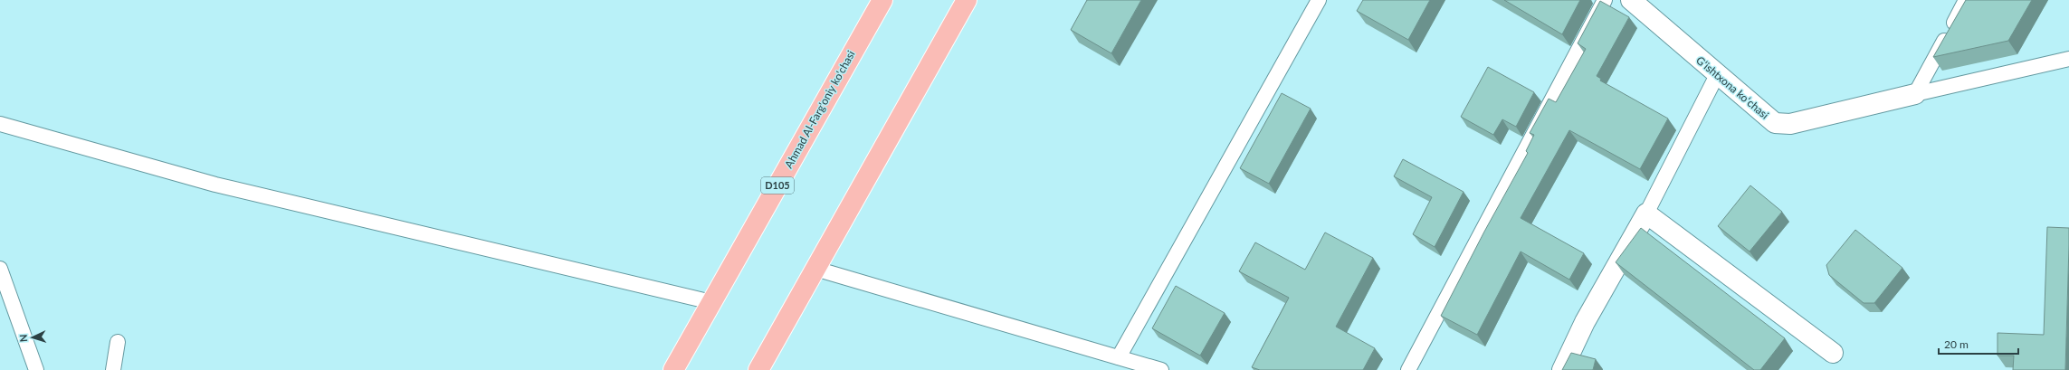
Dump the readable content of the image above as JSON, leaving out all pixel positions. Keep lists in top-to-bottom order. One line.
{"streets":{"highway":["Ahmad Al-Farg'oniy ko'chasi","D105"],"street":["Gʻishtxona koʻchasi"]},"scale_bar":"20 m","north":"left"}
